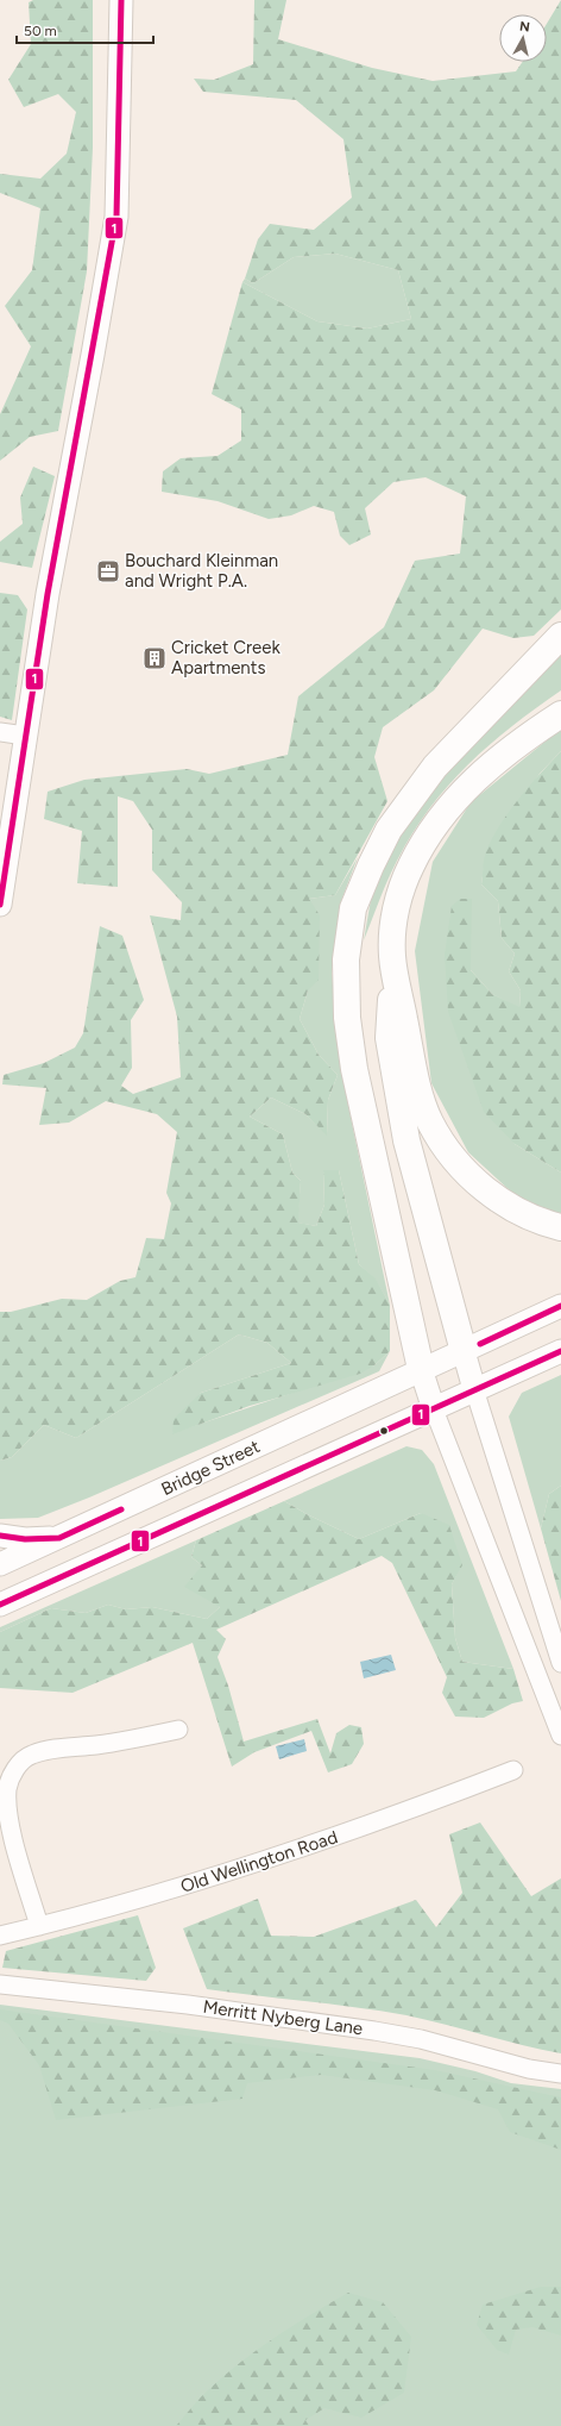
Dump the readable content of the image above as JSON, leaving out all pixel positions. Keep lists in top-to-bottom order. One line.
{"streets":{"main road":["Bridge Street"],"street":["Old Wellington Road","Merritt Nyberg Lane"]},"places":{"office":["Bouchard Kleinman and Wright P.A."],"building":["Cricket Creek Apartments"]},"lines":["transit line 1"],"scale_bar":"50 m","north":"top"}
